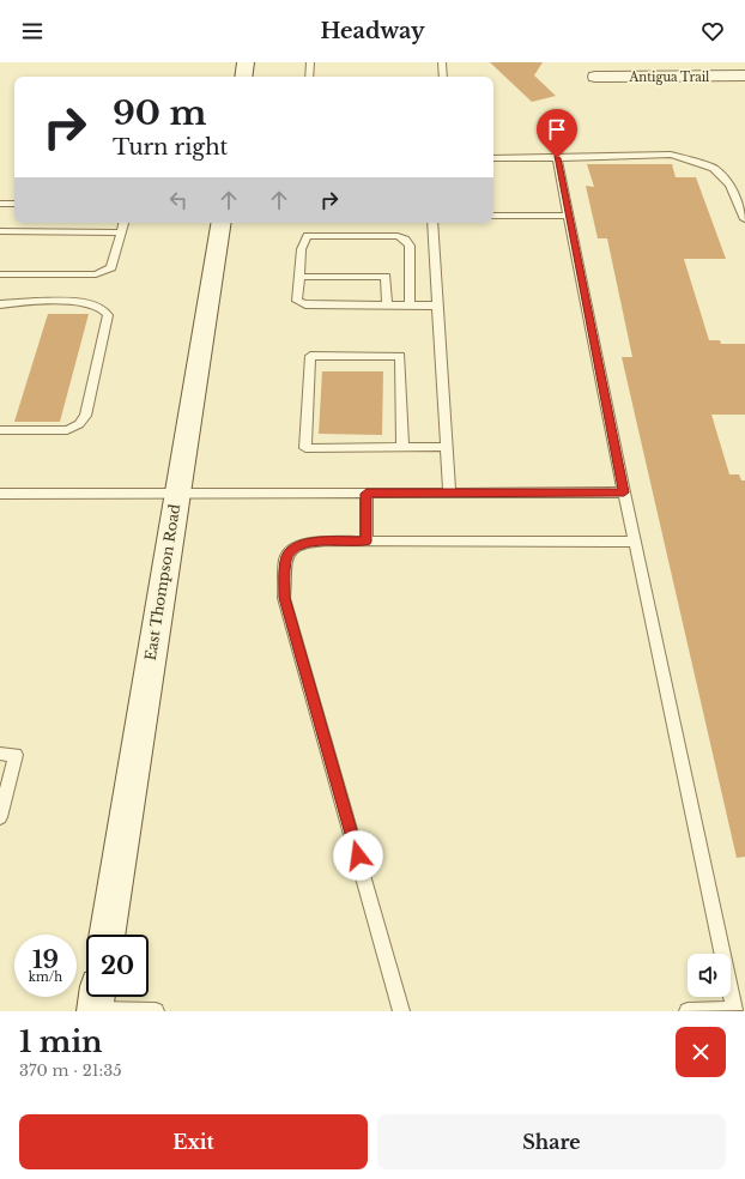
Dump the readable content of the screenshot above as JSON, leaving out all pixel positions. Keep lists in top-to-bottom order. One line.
{"streets":{"main road":["East Thompson Road"],"street":["Antigua Trail"]},"page":{"header":"Headway","turn":["90 m","Turn right"],"speed":"19 km/h","limit":"20","heading":["1 min","370 m · 21:35"],"buttons":["Exit","Share"]}}
